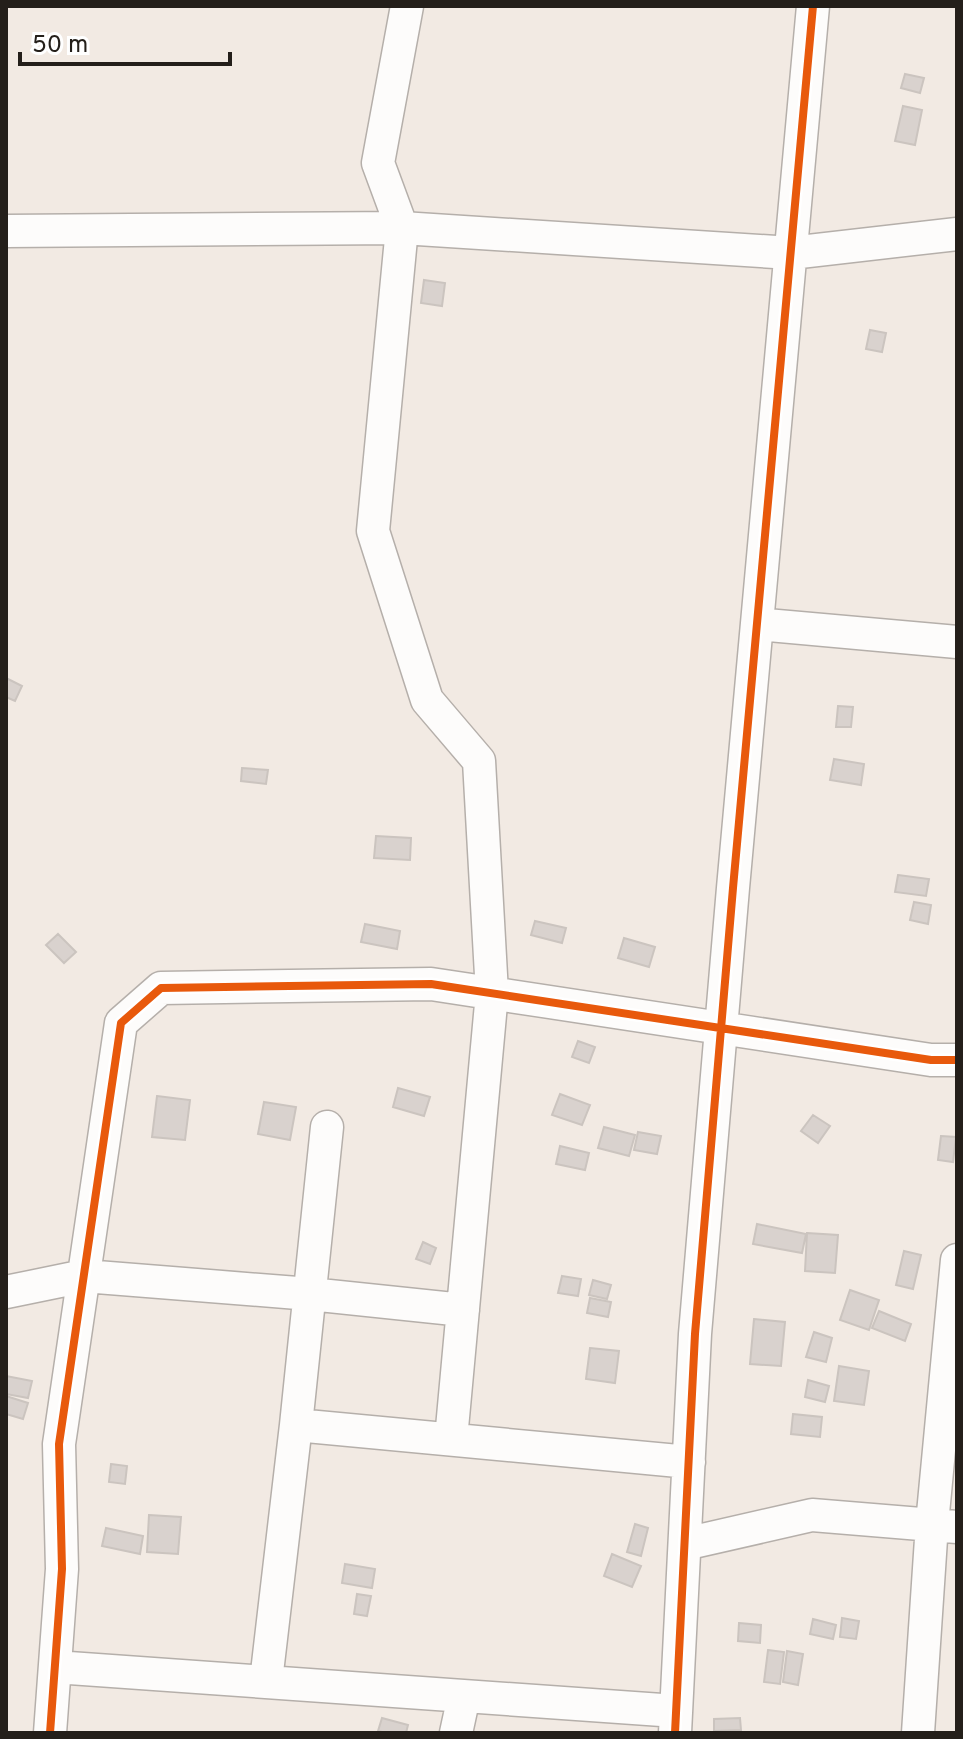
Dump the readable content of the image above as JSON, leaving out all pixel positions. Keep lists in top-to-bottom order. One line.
{"scale_bar":"50 m"}
